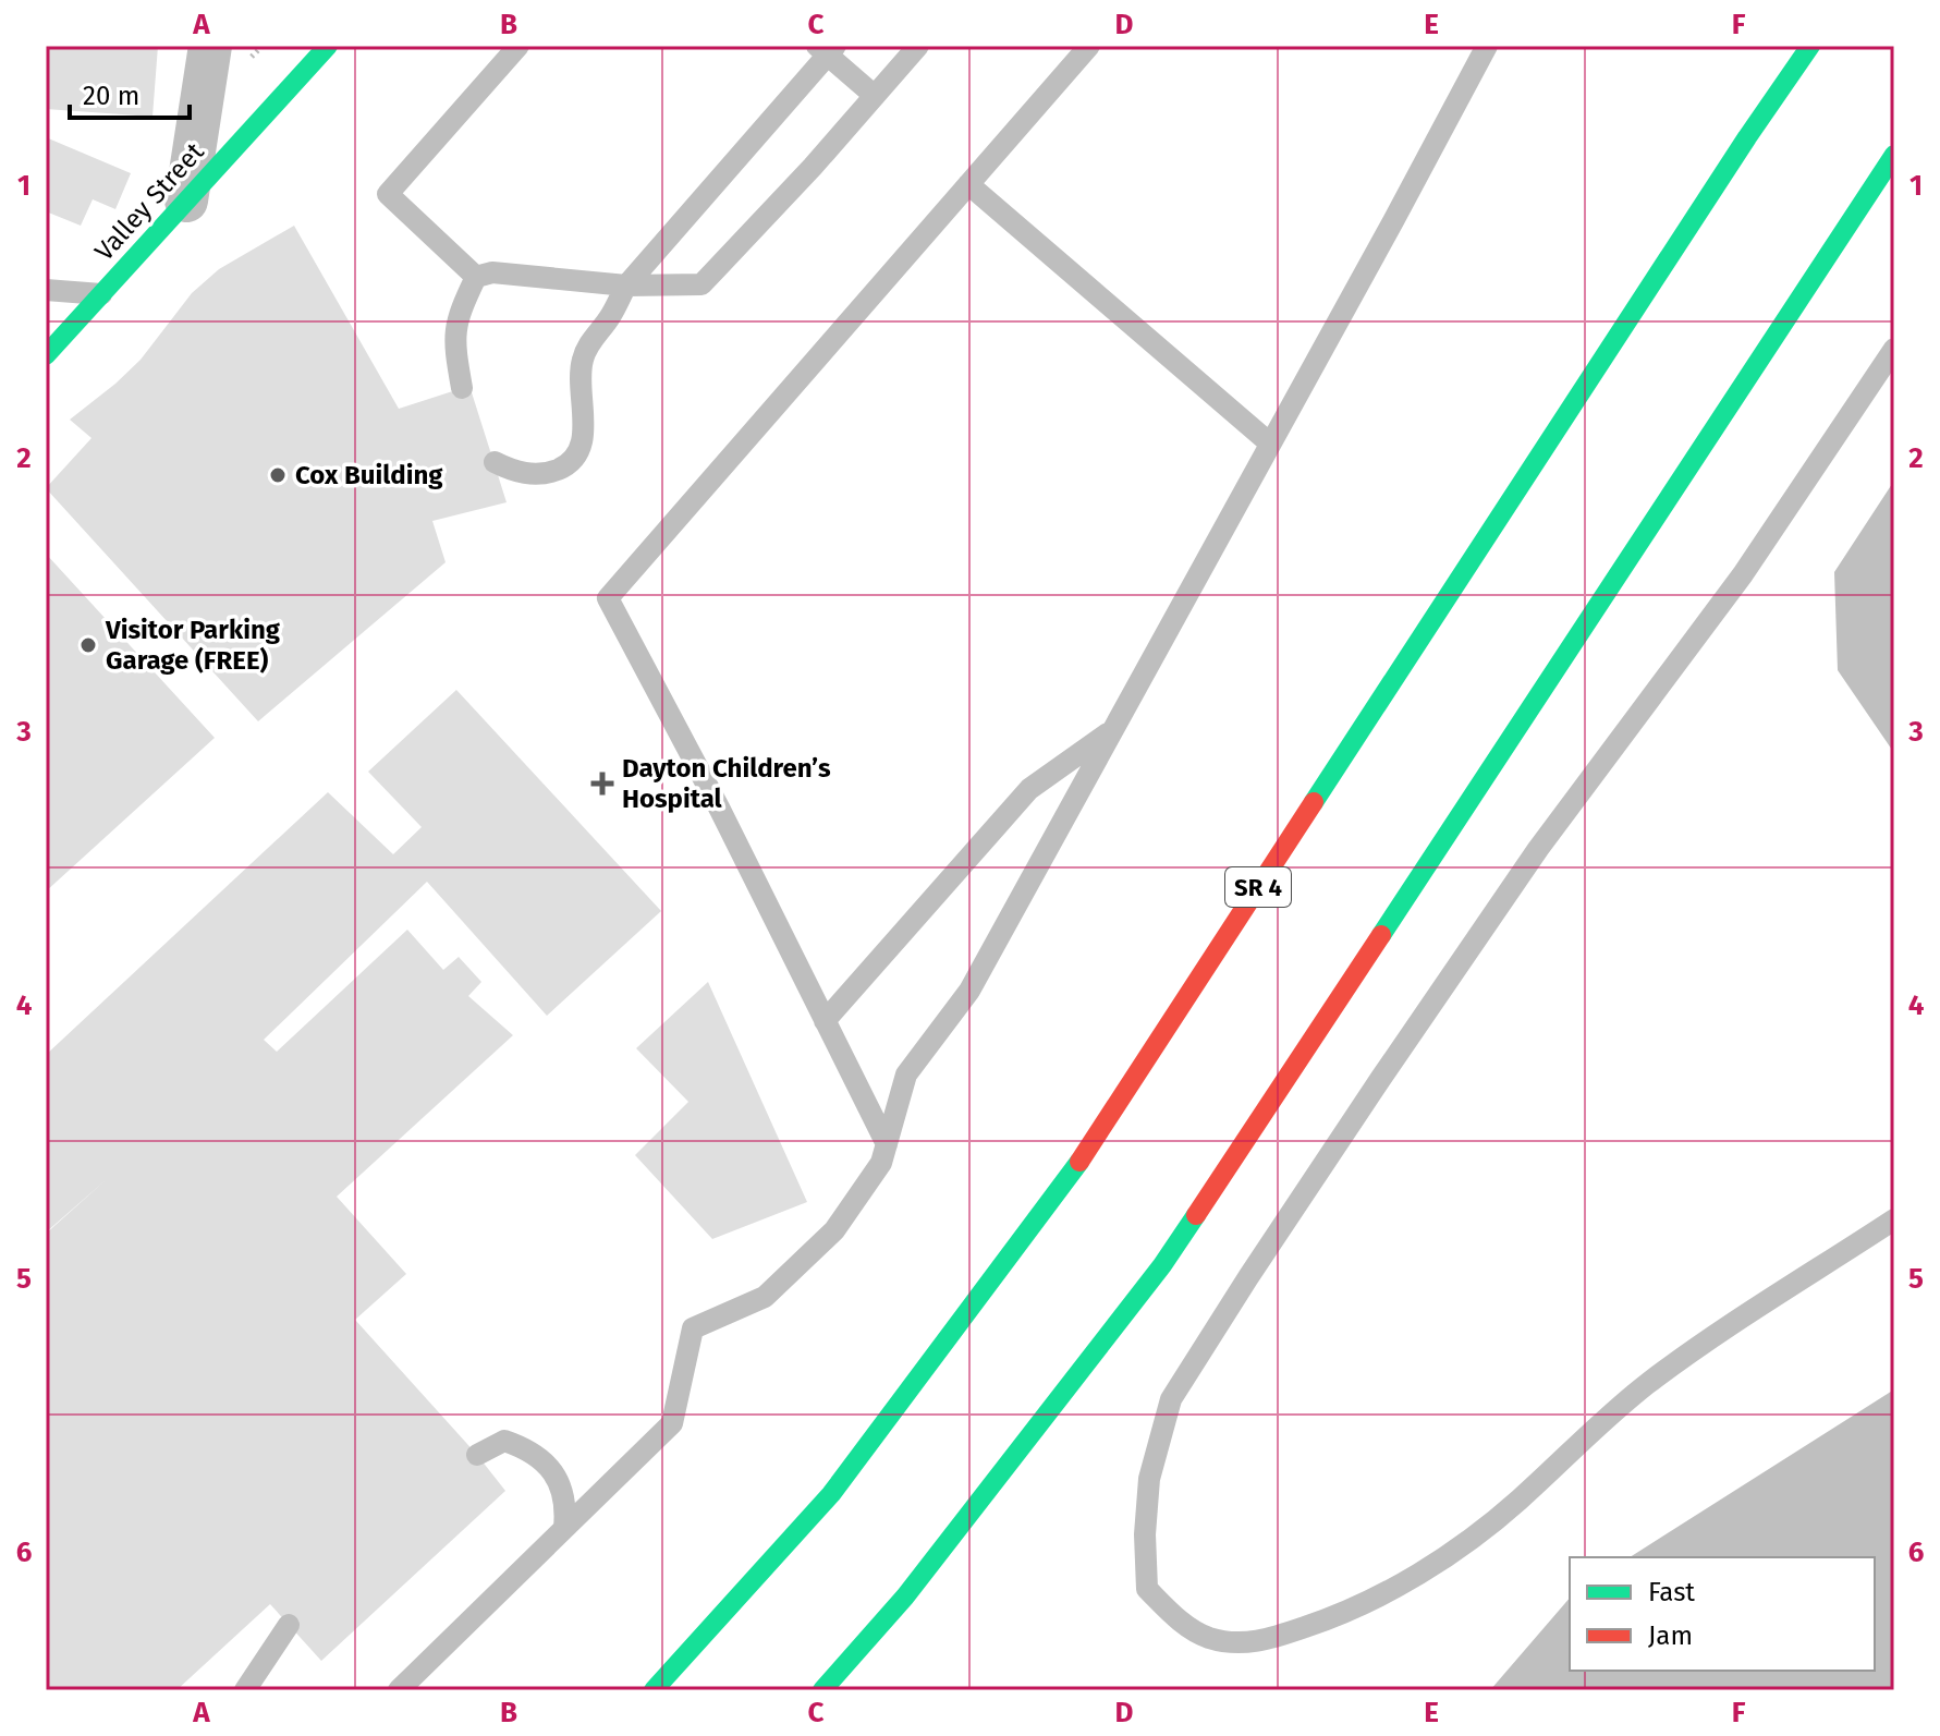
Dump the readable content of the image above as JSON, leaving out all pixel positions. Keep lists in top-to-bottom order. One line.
{"streets":{"main road":["Valley Street","SR 4"]},"places":{"other":["Cox Building","Visitor Parking Garage (FREE)"],"health":["Dayton Children’s Hospital"]},"legend":["Fast","Jam"],"scale_bar":"20 m","grid":{"columns":["A","B","C","D","E","F"],"rows":["1","2","3","4","5","6"]}}
